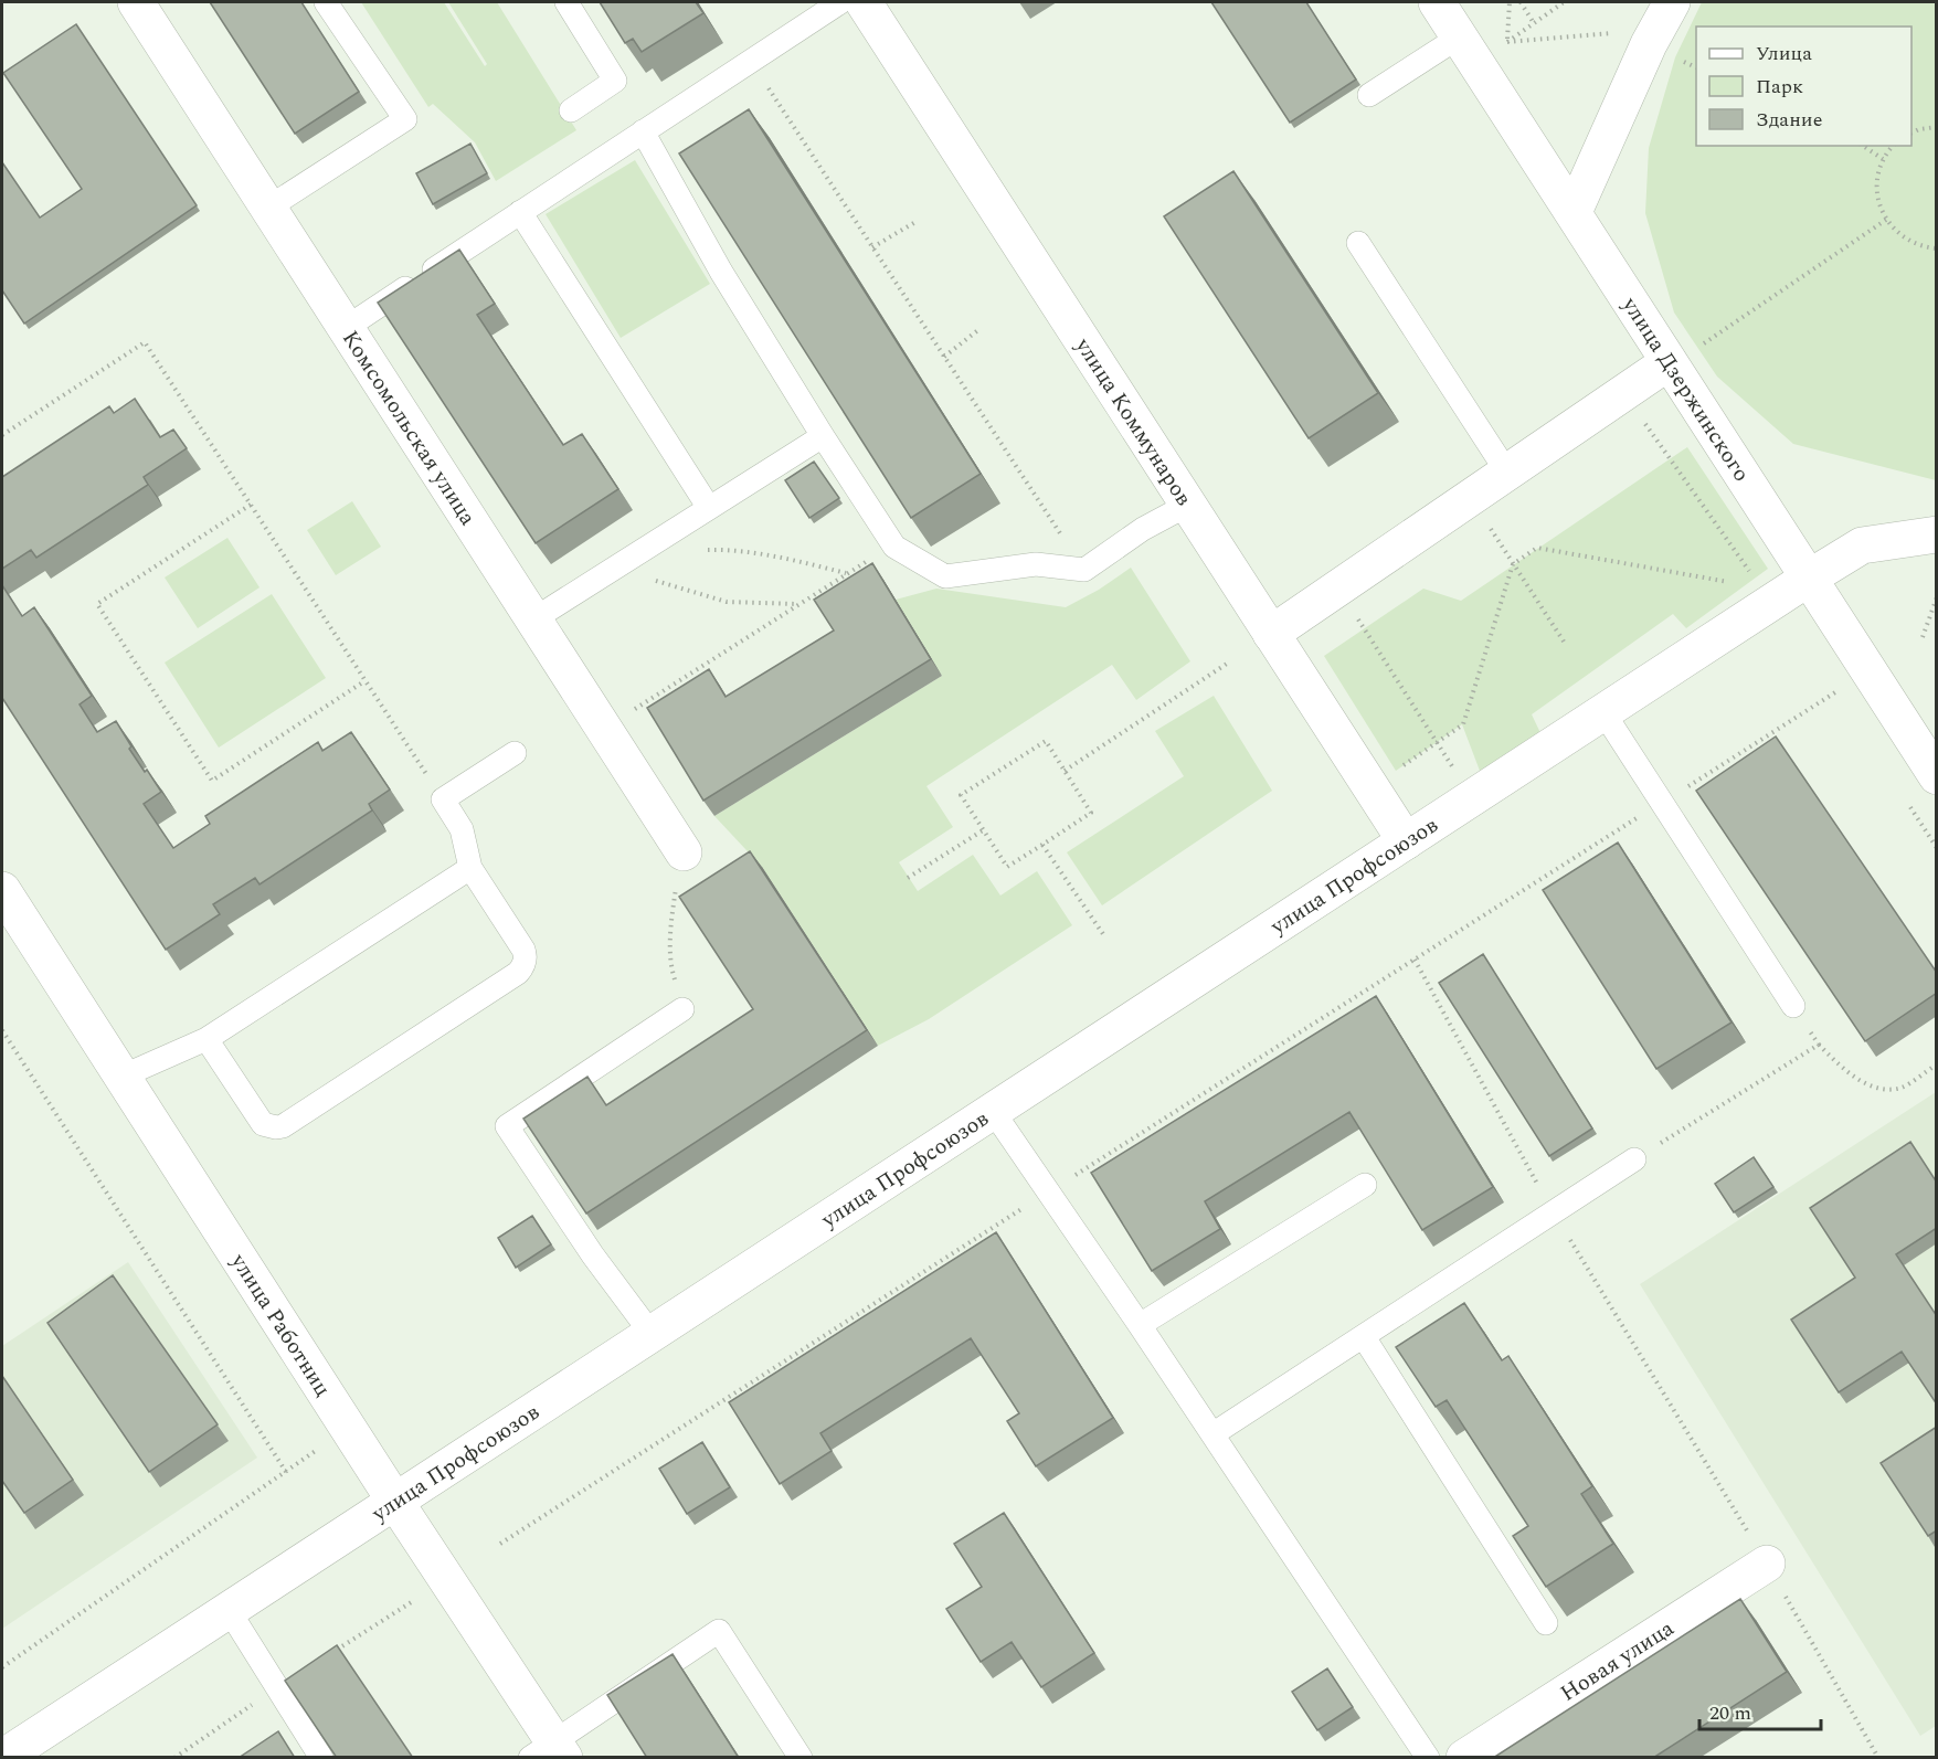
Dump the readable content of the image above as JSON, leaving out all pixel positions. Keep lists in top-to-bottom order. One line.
{"streets":{"street":["улица Дзержинского","улица Коммунаров","Комсомольская улица","улица Профсоюзов","улица Работниц","Новая улица"]},"crossings":[["улица Дзержинского","улица Профсоюзов"],["улица Коммунаров","улица Профсоюзов"],["улица Профсоюзов","улица Работниц"]],"legend":["Улица","Парк","Здание"],"scale_bar":"20 m"}
